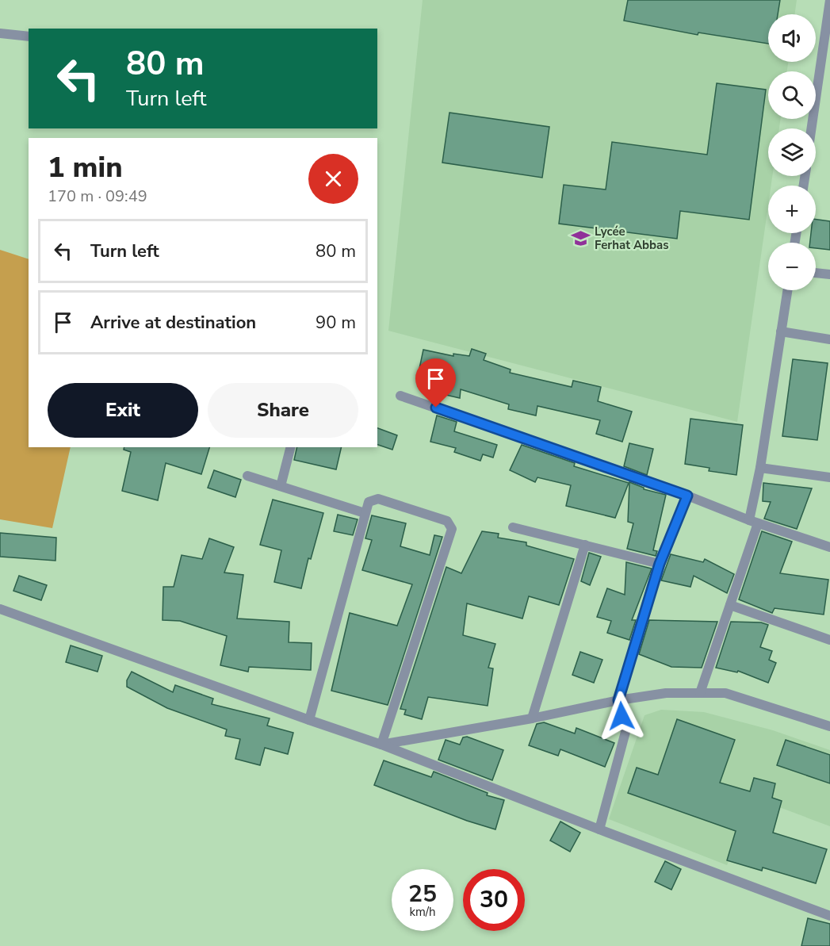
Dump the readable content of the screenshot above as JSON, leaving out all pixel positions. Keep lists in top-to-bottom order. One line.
{"places":{"school or university":["Lycée Ferhat Abbas"]},"page":{"map_buttons":["+","−"],"turn":["80 m","Turn left"],"heading":["1 min","170 m · 09:49"],"list":[{"name":"Turn left","value":"80 m"},{"name":"Arrive at destination","value":"90 m"}],"buttons":["Exit","Share"],"speed":"25 km/h","limit":"30"}}
